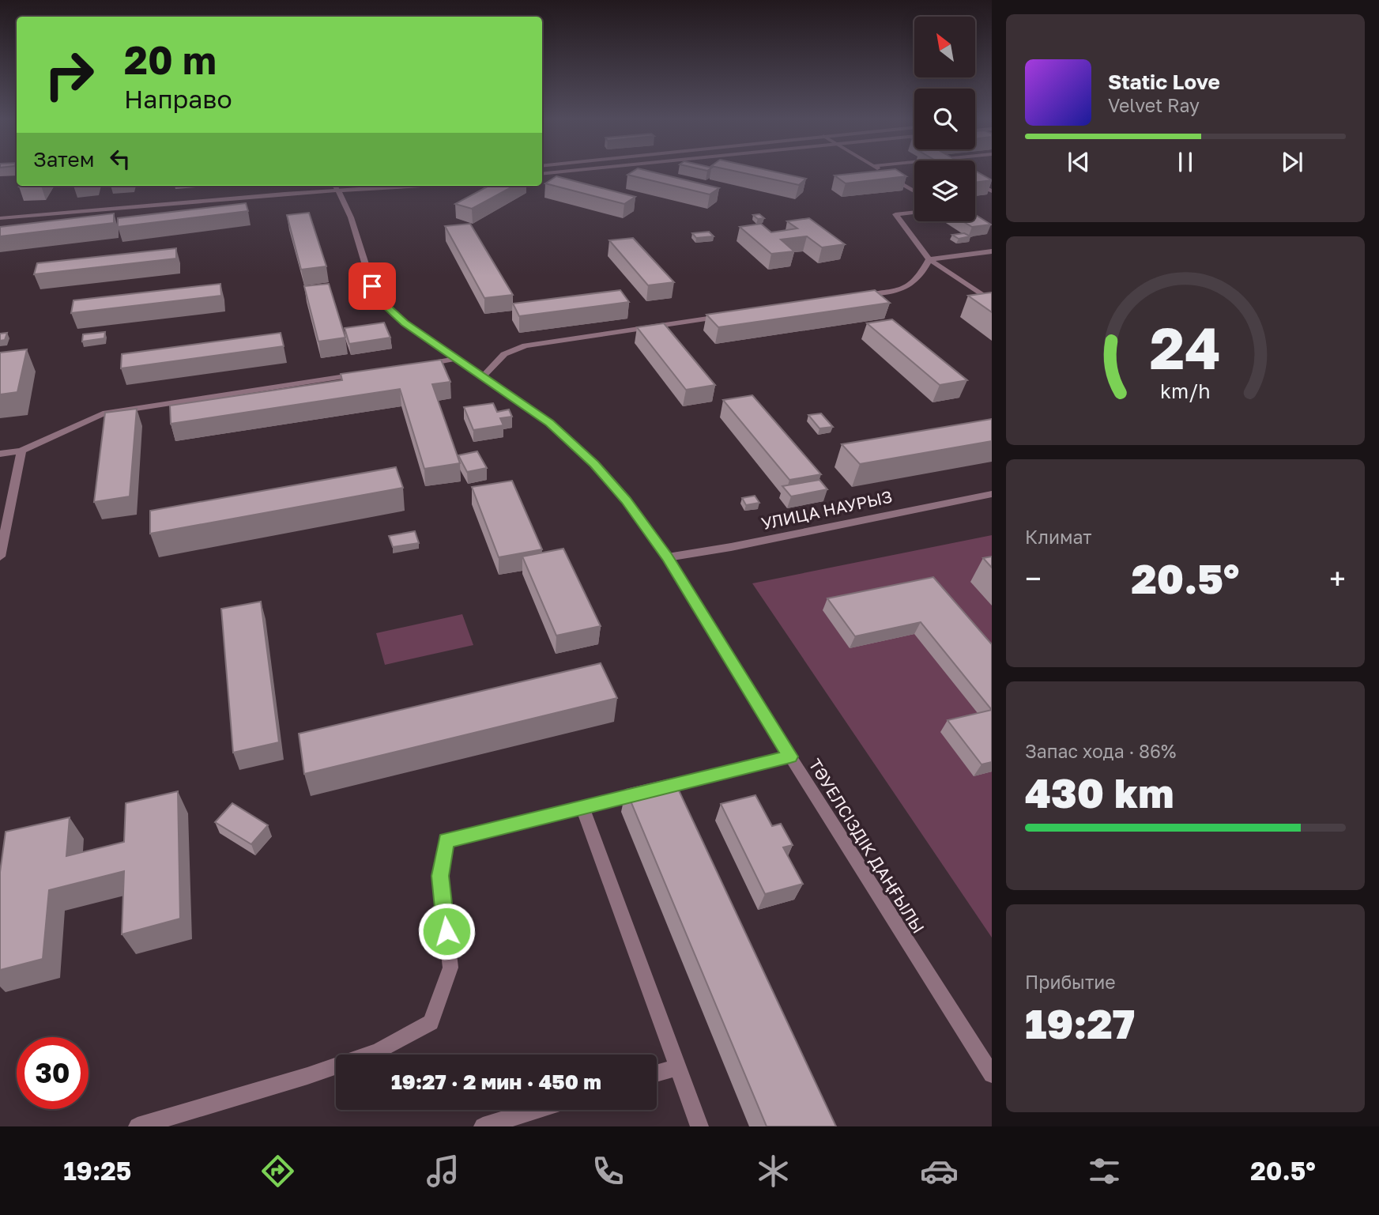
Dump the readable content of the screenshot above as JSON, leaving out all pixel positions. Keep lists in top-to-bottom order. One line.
{"streets":{"street":["УЛИЦА НАУРЫЗ","ТӘУЕЛСІЗДІК ДАҢҒЫЛЫ"]},"crossings":[["УЛИЦА НАУРЫЗ","ТӘУЕЛСІЗДІК ДАҢҒЫЛЫ"]],"north":"top left","page":{"turn":["20 m","Направо"],"song":["Static Love","Velvet Ray"],"then":"Затем","tile":["Климат",["Запас хода · 86%","430 km"],["Прибытие","19:27"]],"heat":["−","20.5°","+"],"limit":"30","trip":"19:27 · 2 мин · 450 m","tabs":["19:25","20.5°"],"gauge":["24","km/h"]}}
